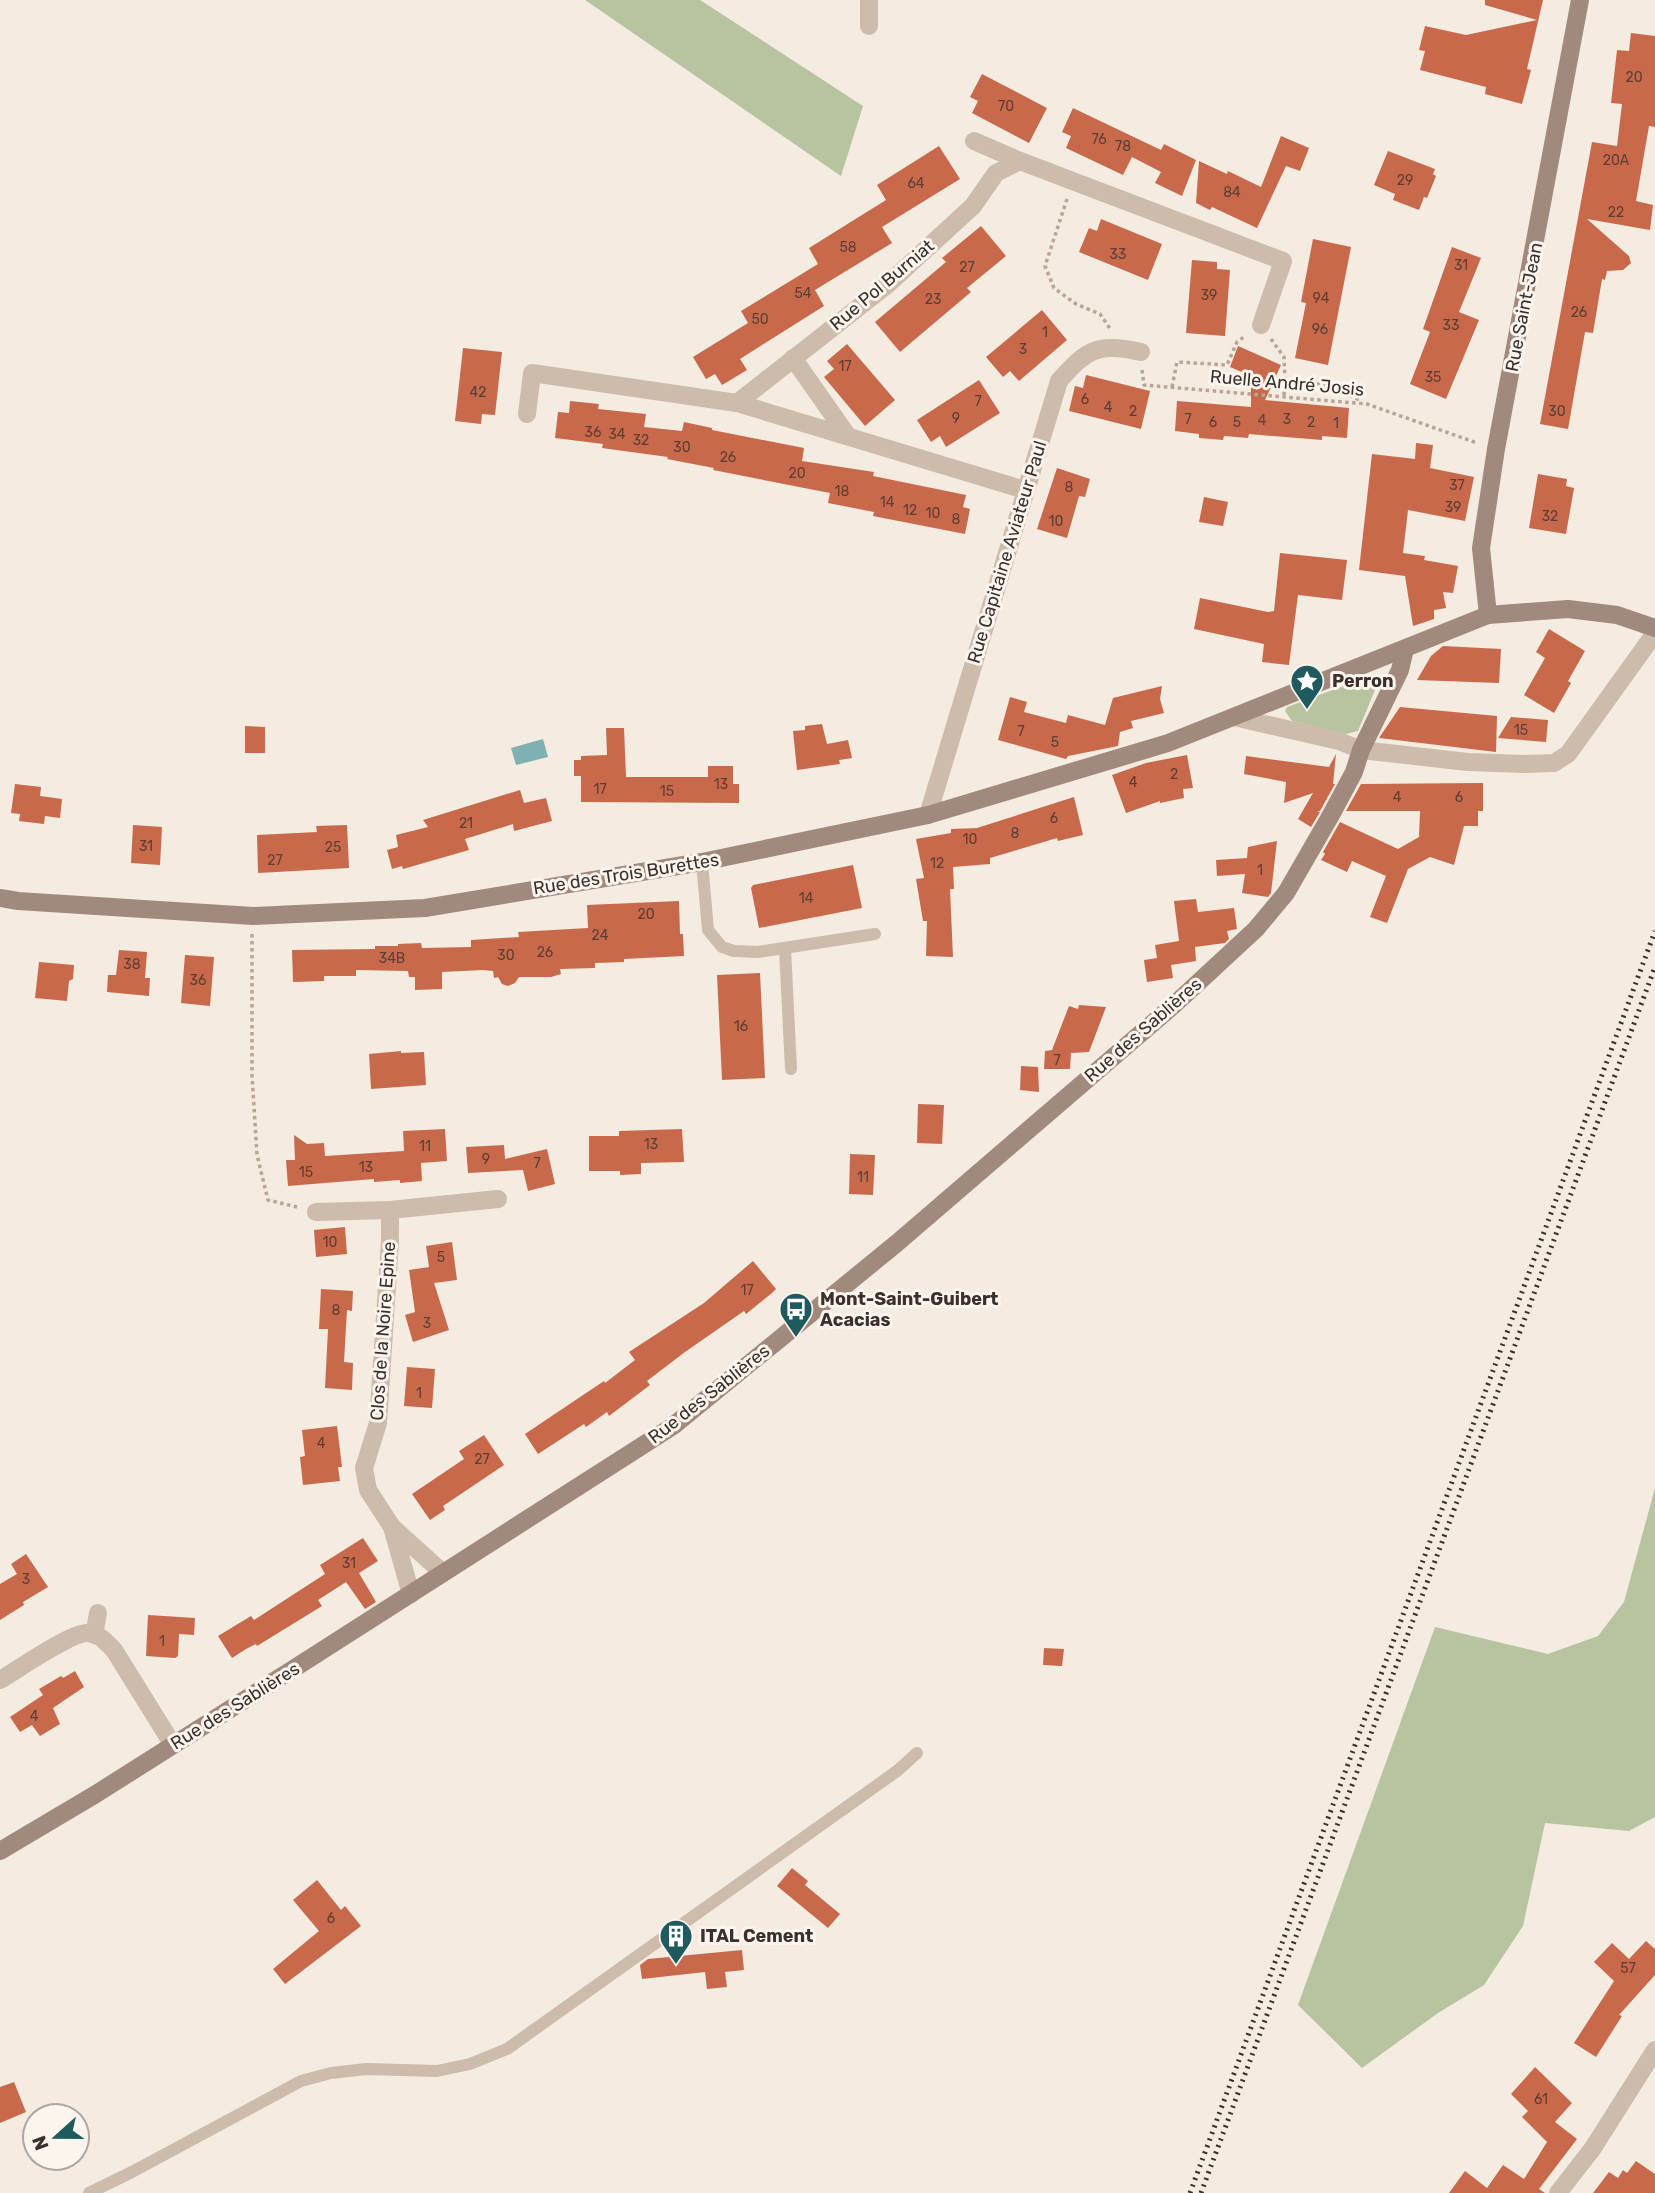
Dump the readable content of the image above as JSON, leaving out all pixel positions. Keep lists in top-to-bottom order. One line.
{"streets":{"street":["Rue Pol Burniat","Rue Saint-Jean","Rue Capitaine Aviateur Paul","Rue des Trois Burettes","Rue des Sablières","Clos de la Noire Epine"],"path":["Ruelle André Josis"]},"crossings":[["Rue Saint-Jean","Ruelle André Josis"],["Rue Saint-Jean","Rue des Trois Burettes"],["Ruelle André Josis","Rue Capitaine Aviateur Paul"],["Rue Capitaine Aviateur Paul","Rue des Trois Burettes"],["Rue des Trois Burettes","Rue des Sablières"],["Rue des Sablières","Clos de la Noire Epine"]],"places":{"place":["Perron"],"bus stop":["Mont-Saint-Guibert Acacias"],"building":["ITAL Cement"]},"house_numbers":["20","70","76","78","20A","29","64","84","22","58","33","31","27","54","39","94","23","26","50","33","96","1","3","17","35","42","6","7","4","2","30","9","7","3","4","6","5","2","1","36","34","32","30","26","20","37","8","18","14","39","12","10","32","8","10","15","7","5","2","4","13","17","15","4","6","6","21","8","10","31","25","27","12","1","14","20","24","26","30","34B","38","36","16","7","13","11","9","7","13","15","11","10","5","17","8","3","1","4","27","31","3","1","4","6","57","61"],"north":"left"}
